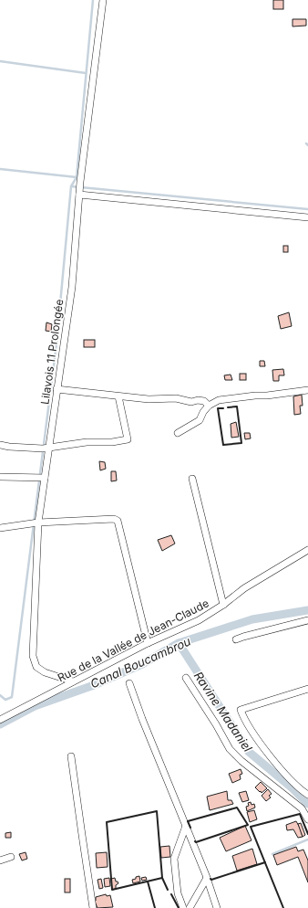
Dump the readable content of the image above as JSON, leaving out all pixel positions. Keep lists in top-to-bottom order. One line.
{"streets":{"street":["Lilavois 11 Prolongée","Rue de la Vallée de Jean-Claude"]},"crossings":[["Lilavois 11 Prolongée","Rue de la Vallée de Jean-Claude"]],"water":["Canal Boucambrou","Ravine Madaniel"]}
